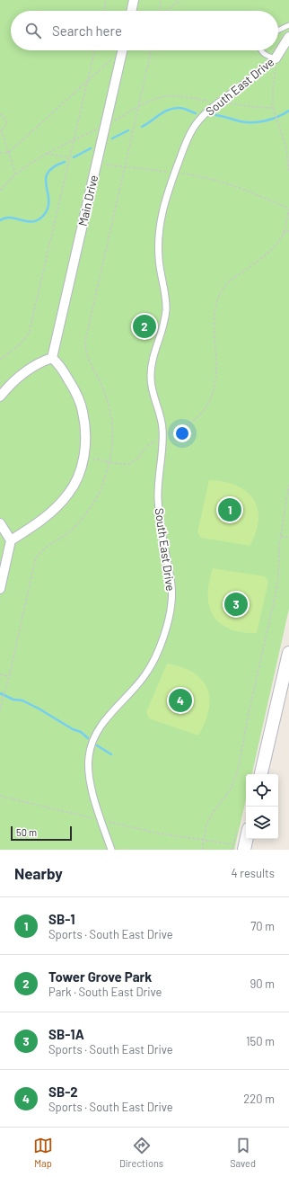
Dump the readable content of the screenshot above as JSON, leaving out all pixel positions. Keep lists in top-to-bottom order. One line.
{"streets":{"street":["South East Drive","Main Drive"]},"scale_bar":"50 m","page":{"search":"Search here","pins":["2","1","3","4"],"scale":"50 m","heading":["Nearby","4 results"],"list":[{"mark":"1","name":"SB-1","note":"Sports · South East Drive","value":"70 m"},{"mark":"2","name":"Tower Grove Park","note":"Park · South East Drive","value":"90 m"},{"mark":"3","name":"SB-1A","note":"Sports · South East Drive","value":"150 m"},{"mark":"4","name":"SB-2","note":"Sports · South East Drive","value":"220 m"}],"nav":["Map","Directions","Saved"]}}
